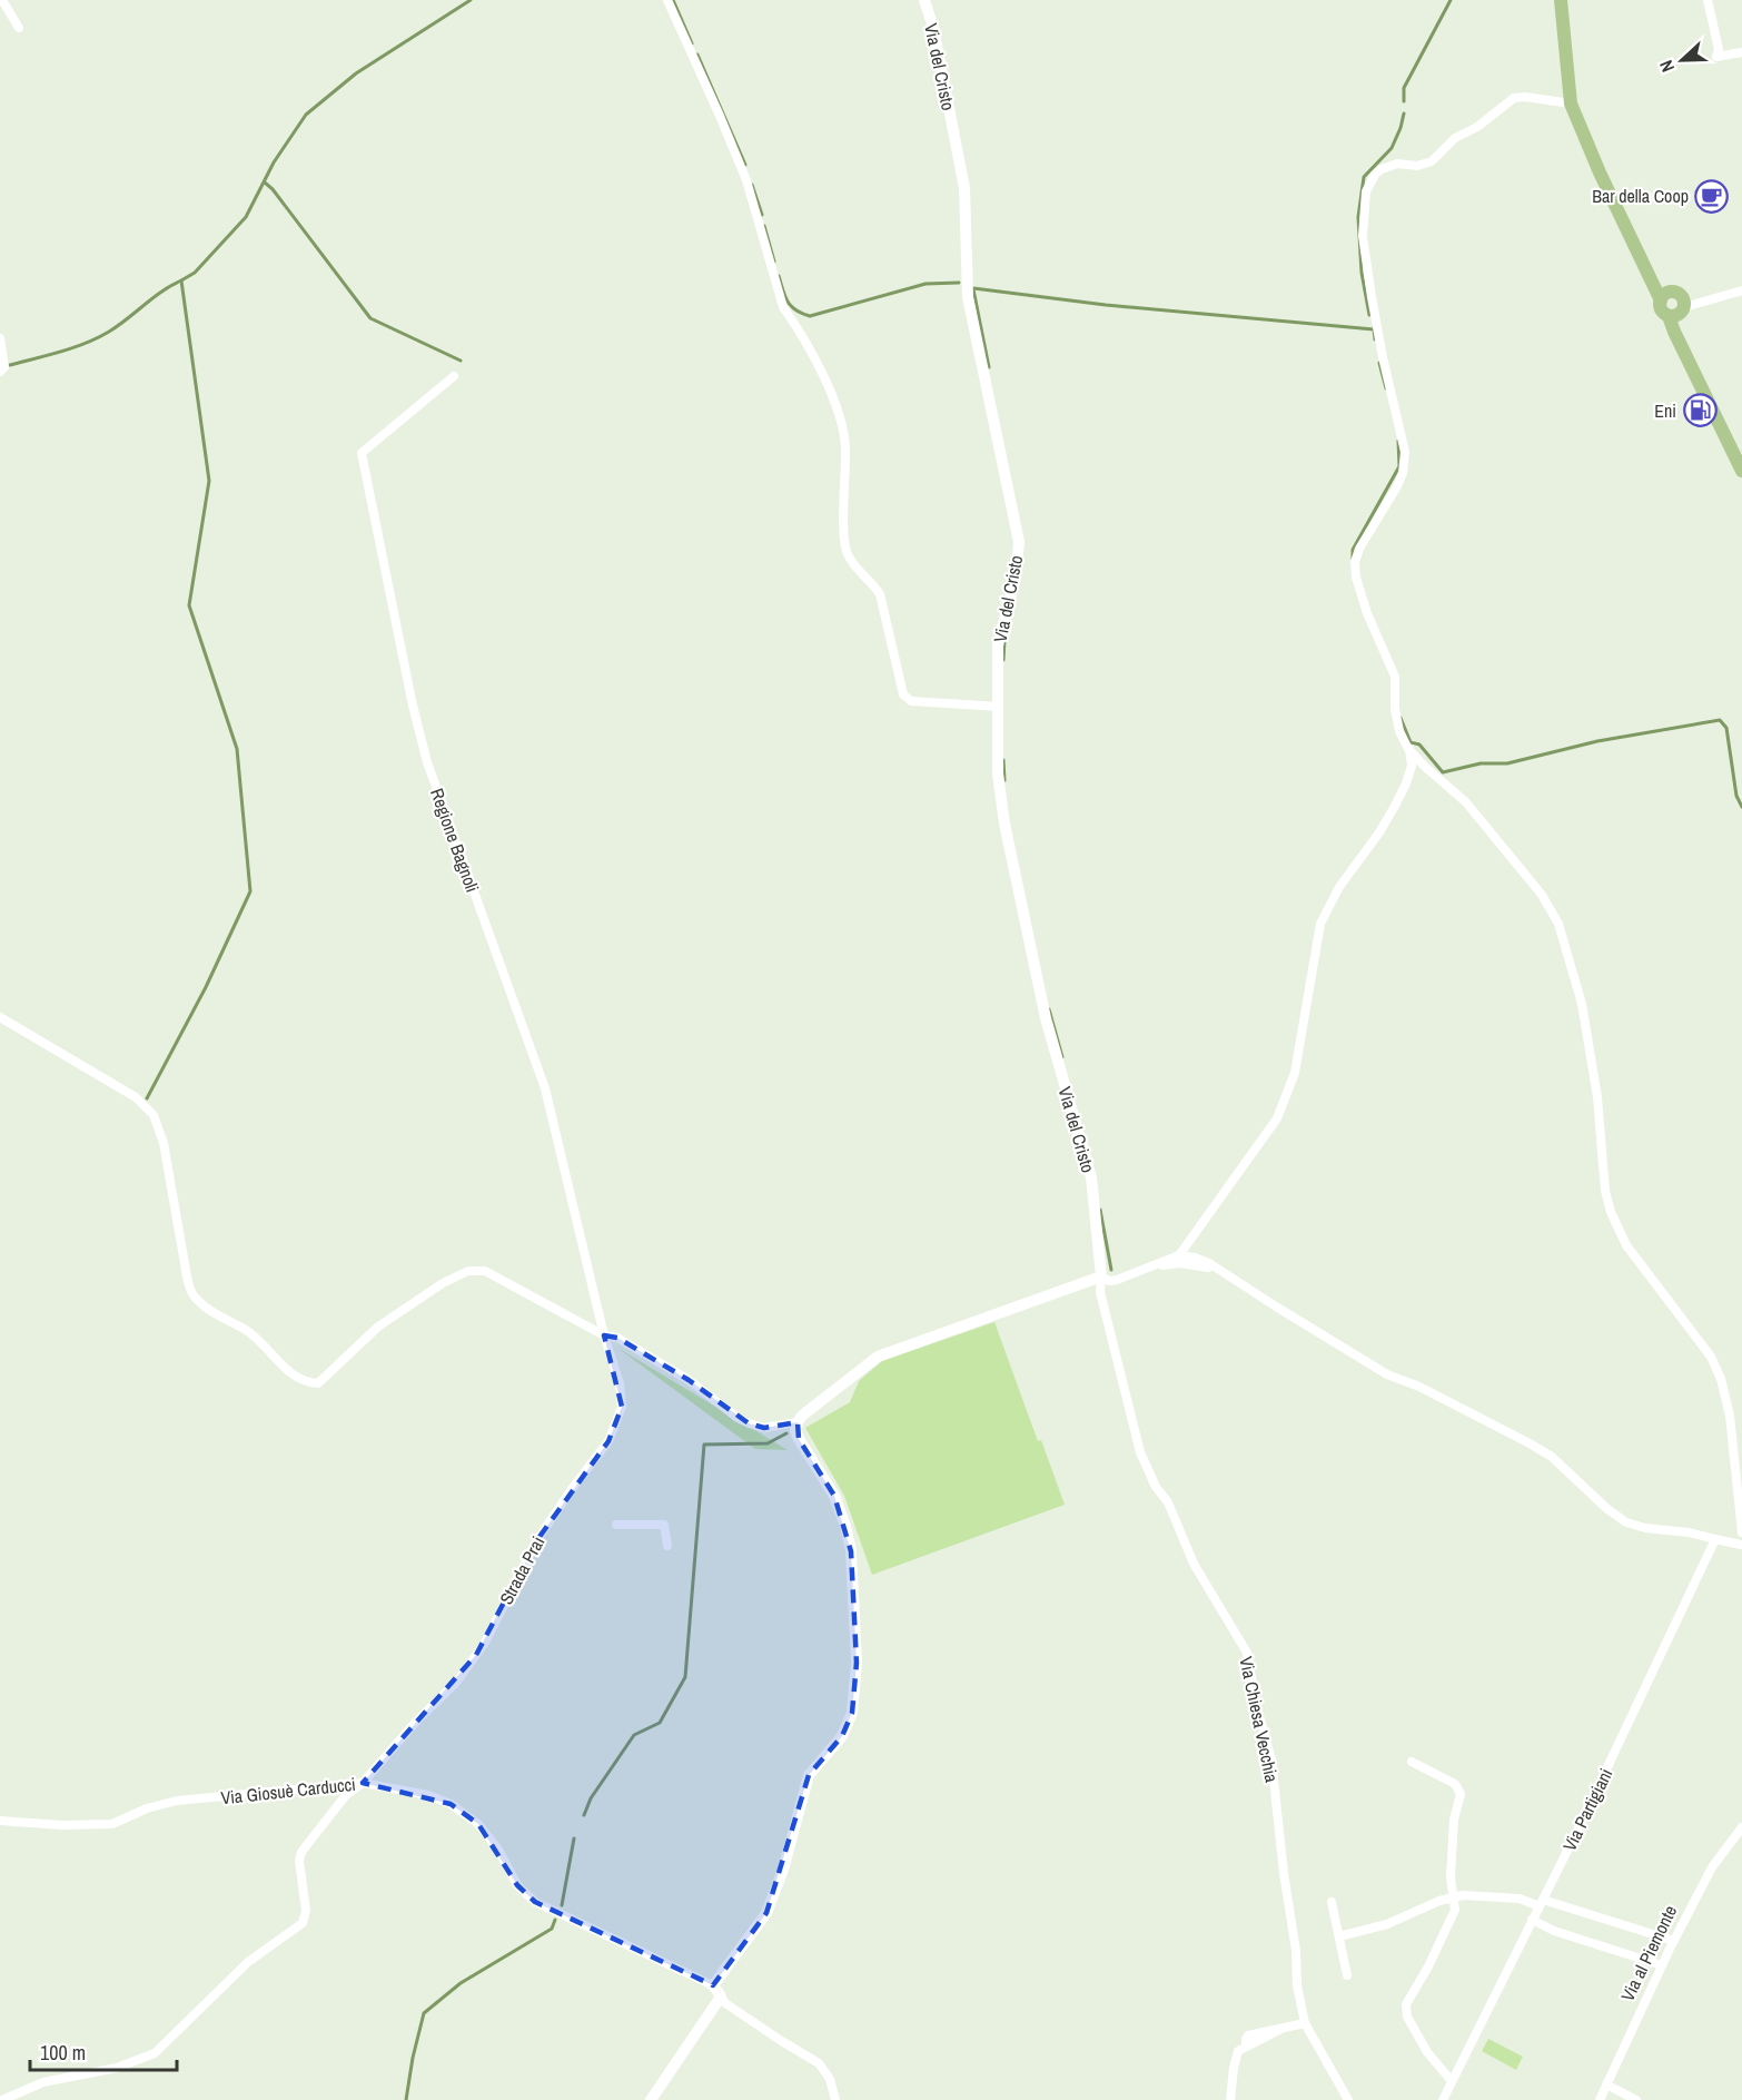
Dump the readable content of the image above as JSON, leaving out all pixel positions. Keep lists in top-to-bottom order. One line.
{"streets":{"street":["Via del Cristo","Regione Bagnoli","Strada Prai","Via Chiesa Vecchia","Via Giosuè Carducci","Via Partigiani","Via al Piemonte"]},"crossings":[["Via del Cristo","Via Chiesa Vecchia"],["Regione Bagnoli","Strada Prai"],["Strada Prai","Via Giosuè Carducci"]],"places":{"cafe":["Bar della Coop"],"fuel station":["Eni"]},"scale_bar":"100 m","north":"left"}
